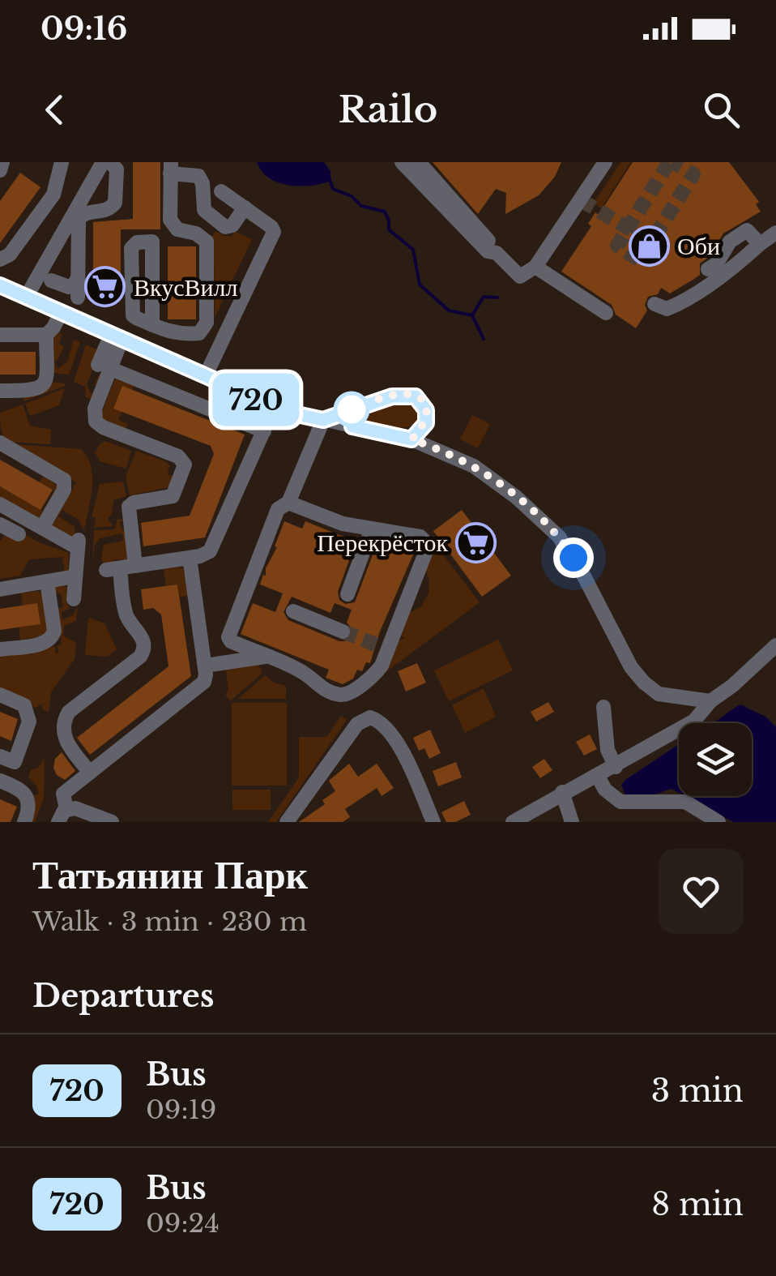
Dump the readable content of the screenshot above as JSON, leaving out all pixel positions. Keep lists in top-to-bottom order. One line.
{"places":{"shop":["Оби"],"supermarket":["ВкусВилл","Перекрёсток"]},"lines":["bus line 720"],"page":{"status":"09:16","header":"Railo","on_map":"720","heading":[["Татьянин Парк","Walk · 3 min · 230 m"],"Departures"],"list":[{"mark":"720","name":"Bus","note":"09:19","value":"3 min"},{"mark":"720","name":"Bus","note":"09:24","value":"8 min"}]}}
